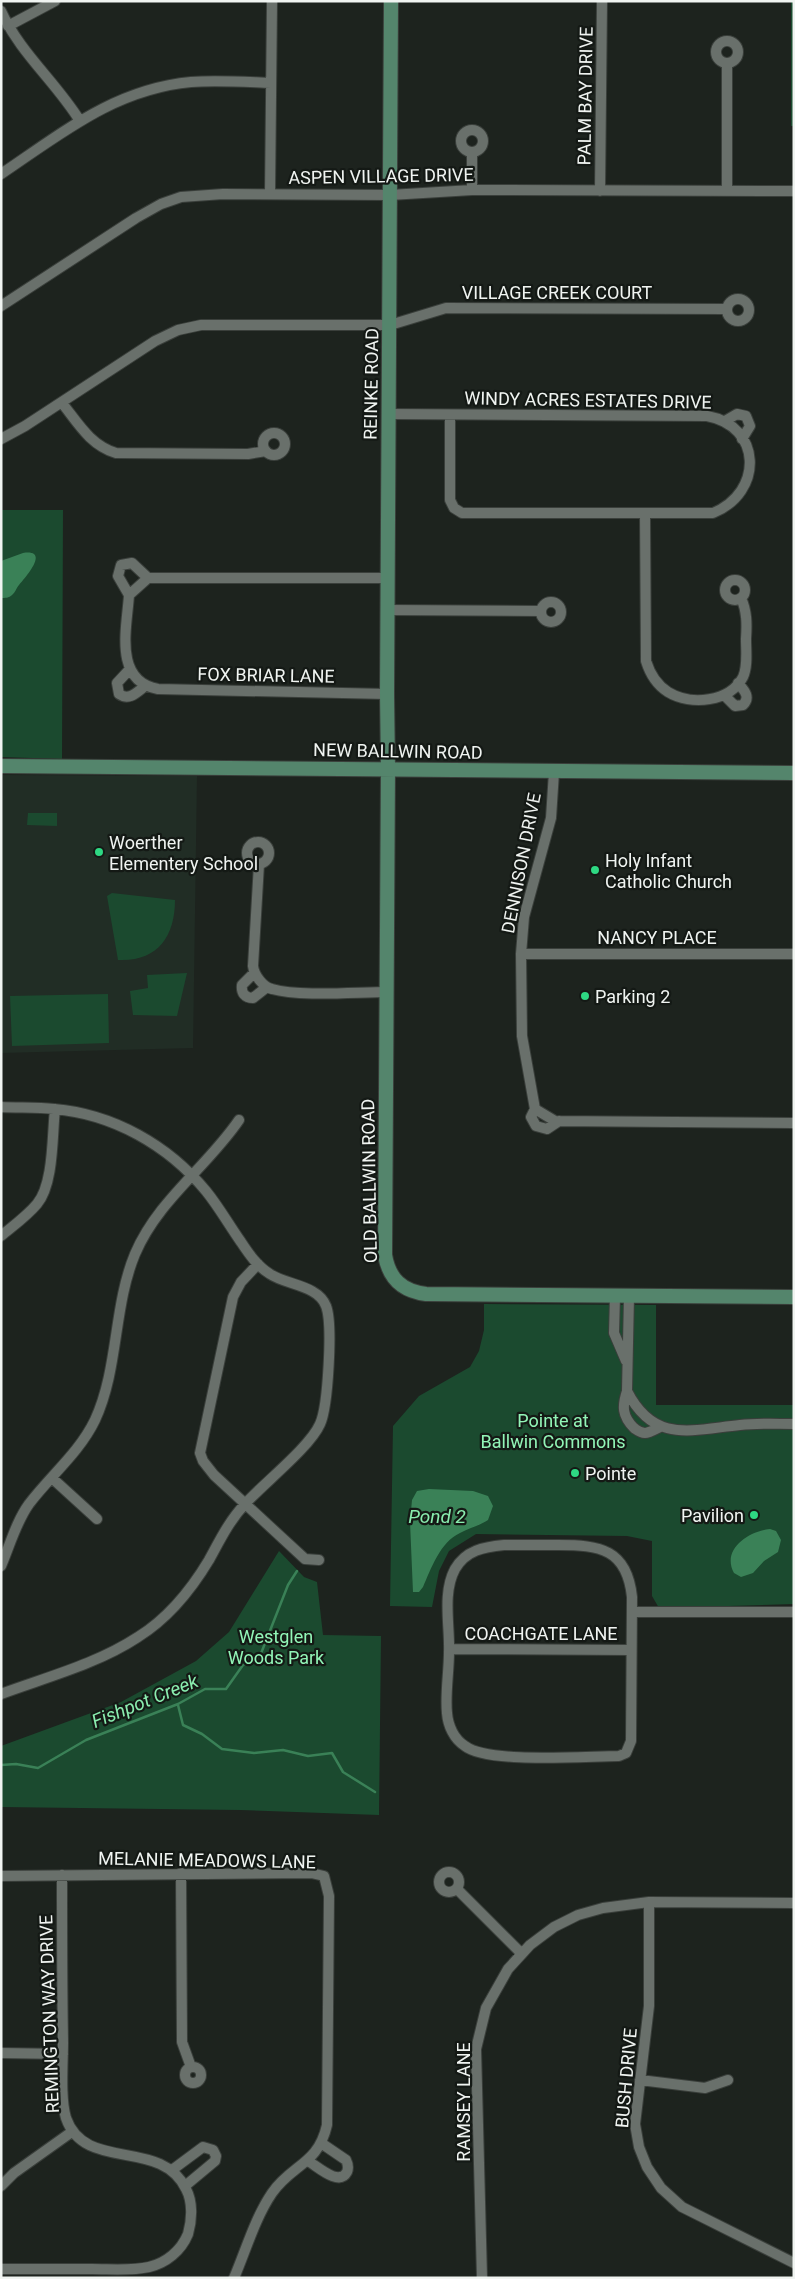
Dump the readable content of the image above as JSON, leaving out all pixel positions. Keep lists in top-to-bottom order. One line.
{"streets":{"street":["PALM BAY DRIVE","ASPEN VILLAGE DRIVE","VILLAGE CREEK COURT","REINKE ROAD","WINDY ACRES ESTATES DRIVE","FOX BRIAR LANE","NEW BALLWIN ROAD","DENNISON DRIVE","NANCY PLACE","OLD BALLWIN ROAD","COACHGATE LANE","MELANIE MEADOWS LANE","REMINGTON WAY DRIVE","BUSH DRIVE","RAMSEY LANE"]},"crossings":[["PALM BAY DRIVE","ASPEN VILLAGE DRIVE"],["ASPEN VILLAGE DRIVE","REINKE ROAD"],["VILLAGE CREEK COURT","REINKE ROAD"],["REINKE ROAD","WINDY ACRES ESTATES DRIVE"],["REINKE ROAD","FOX BRIAR LANE"],["REINKE ROAD","NEW BALLWIN ROAD"],["REINKE ROAD","OLD BALLWIN ROAD"],["NEW BALLWIN ROAD","DENNISON DRIVE"],["NEW BALLWIN ROAD","OLD BALLWIN ROAD"],["DENNISON DRIVE","NANCY PLACE"],["MELANIE MEADOWS LANE","REMINGTON WAY DRIVE"],["BUSH DRIVE","RAMSEY LANE"]],"water":["Pond 2","Fishpot Creek"],"parks":["Pointe at Ballwin Commons","Westglen Woods Park"],"places":["Woerther Elementery School","Holy Infant Catholic Church","Parking 2","Pointe","Pavilion"]}
